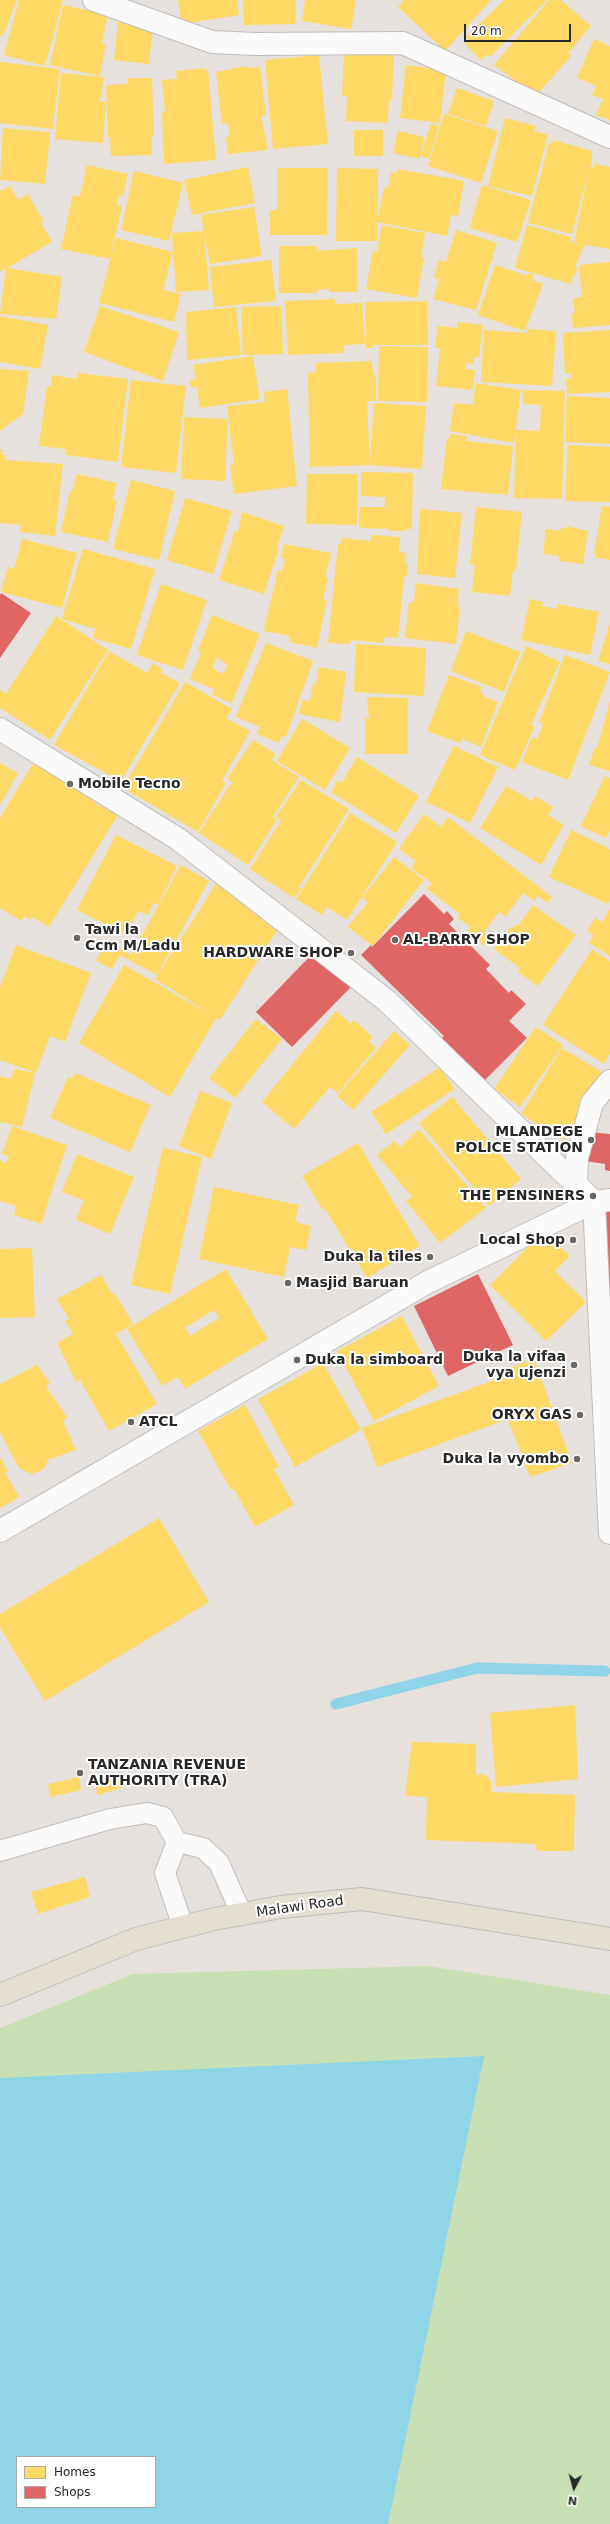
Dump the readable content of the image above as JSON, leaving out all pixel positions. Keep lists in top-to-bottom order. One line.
{"streets":{"main road":["Malawi Road"]},"places":["Mobile Tecno","Tawi la Ccm M/Ladu","AL-BARRY SHOP","HARDWARE SHOP","MLANDEGE POLICE STATION","THE PENSINERS","Local Shop","Duka la tiles","Masjid Baruan","Duka la simboard","Duka la vifaa vya ujenzi","ORYX GAS","ATCL","Duka la vyombo","TANZANIA REVENUE AUTHORITY (TRA)"],"legend":["Homes","Shops"],"scale_bar":"20 m","north":"bottom"}
